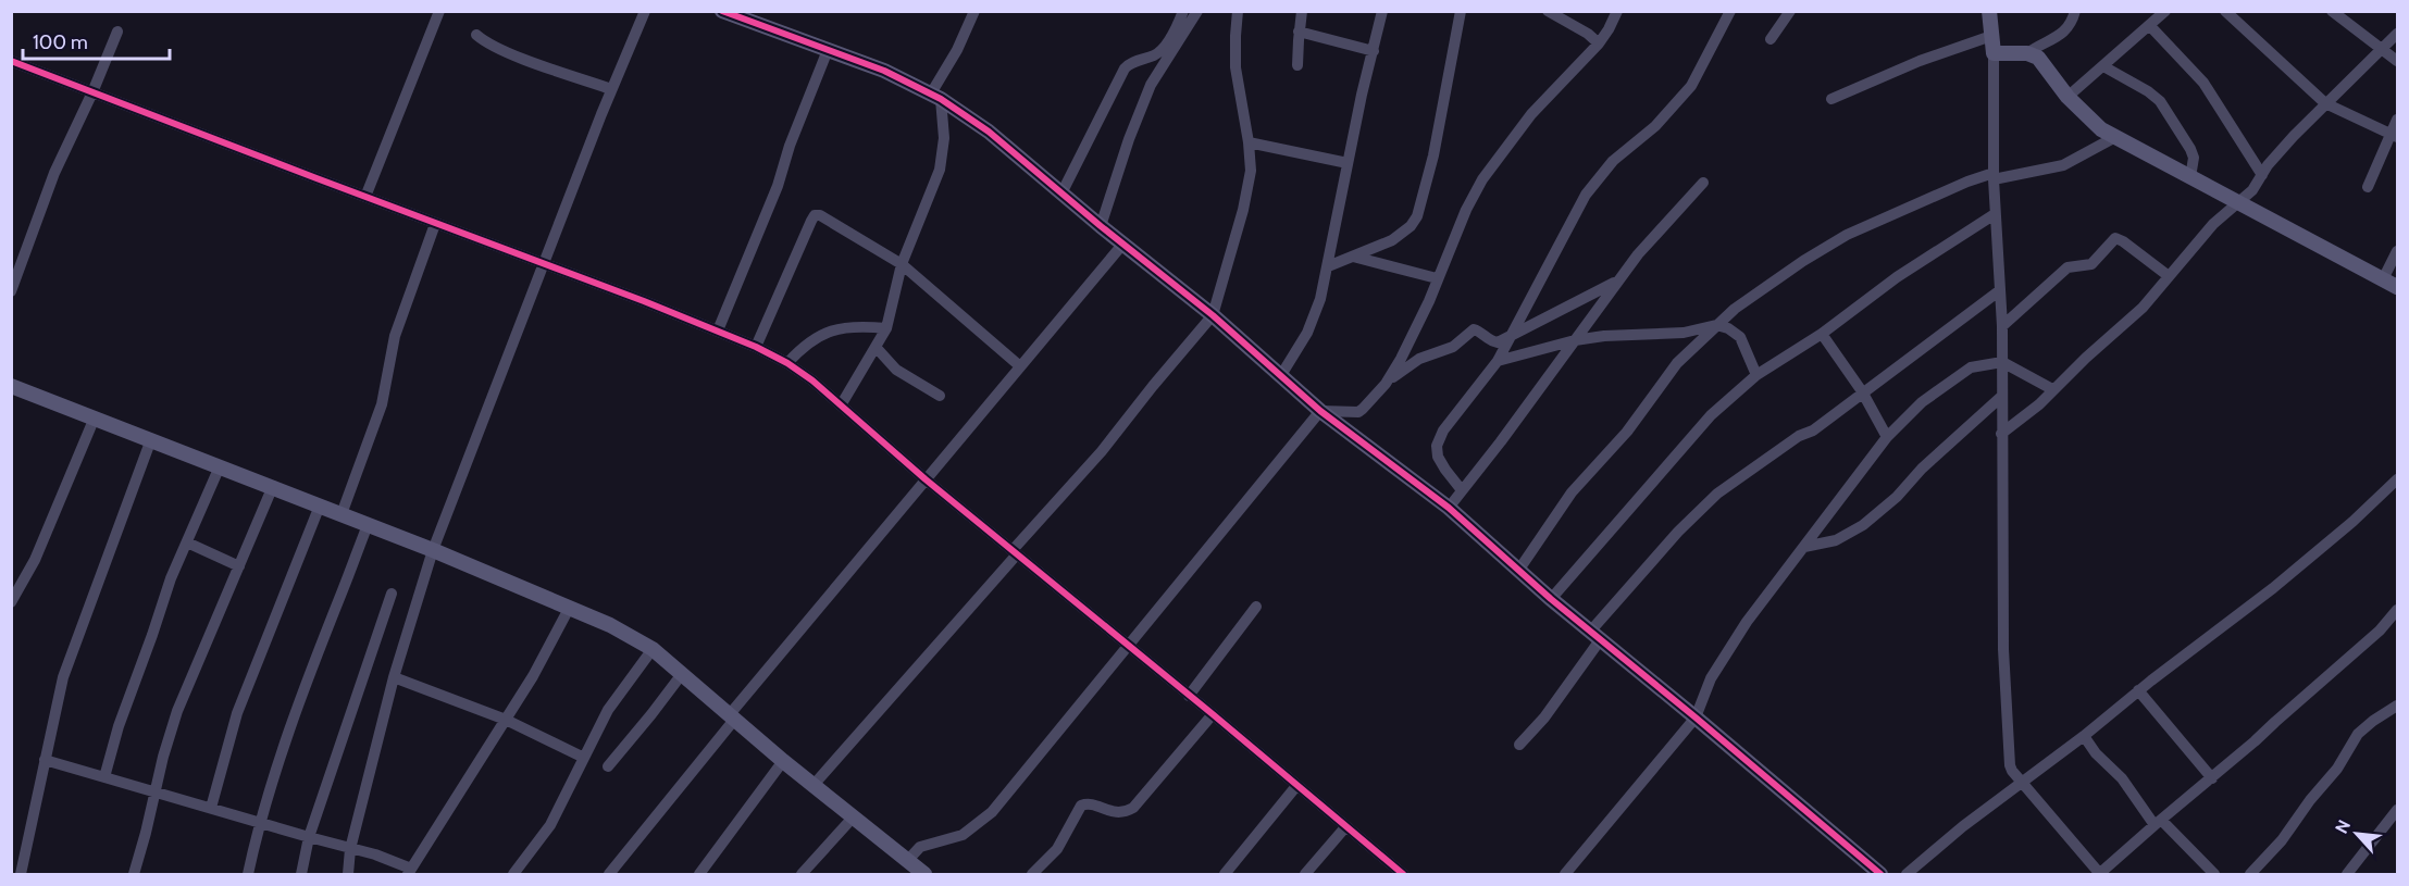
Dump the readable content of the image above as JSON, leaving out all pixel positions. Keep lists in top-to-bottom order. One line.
{"scale_bar":"100 m","north":"top left"}
